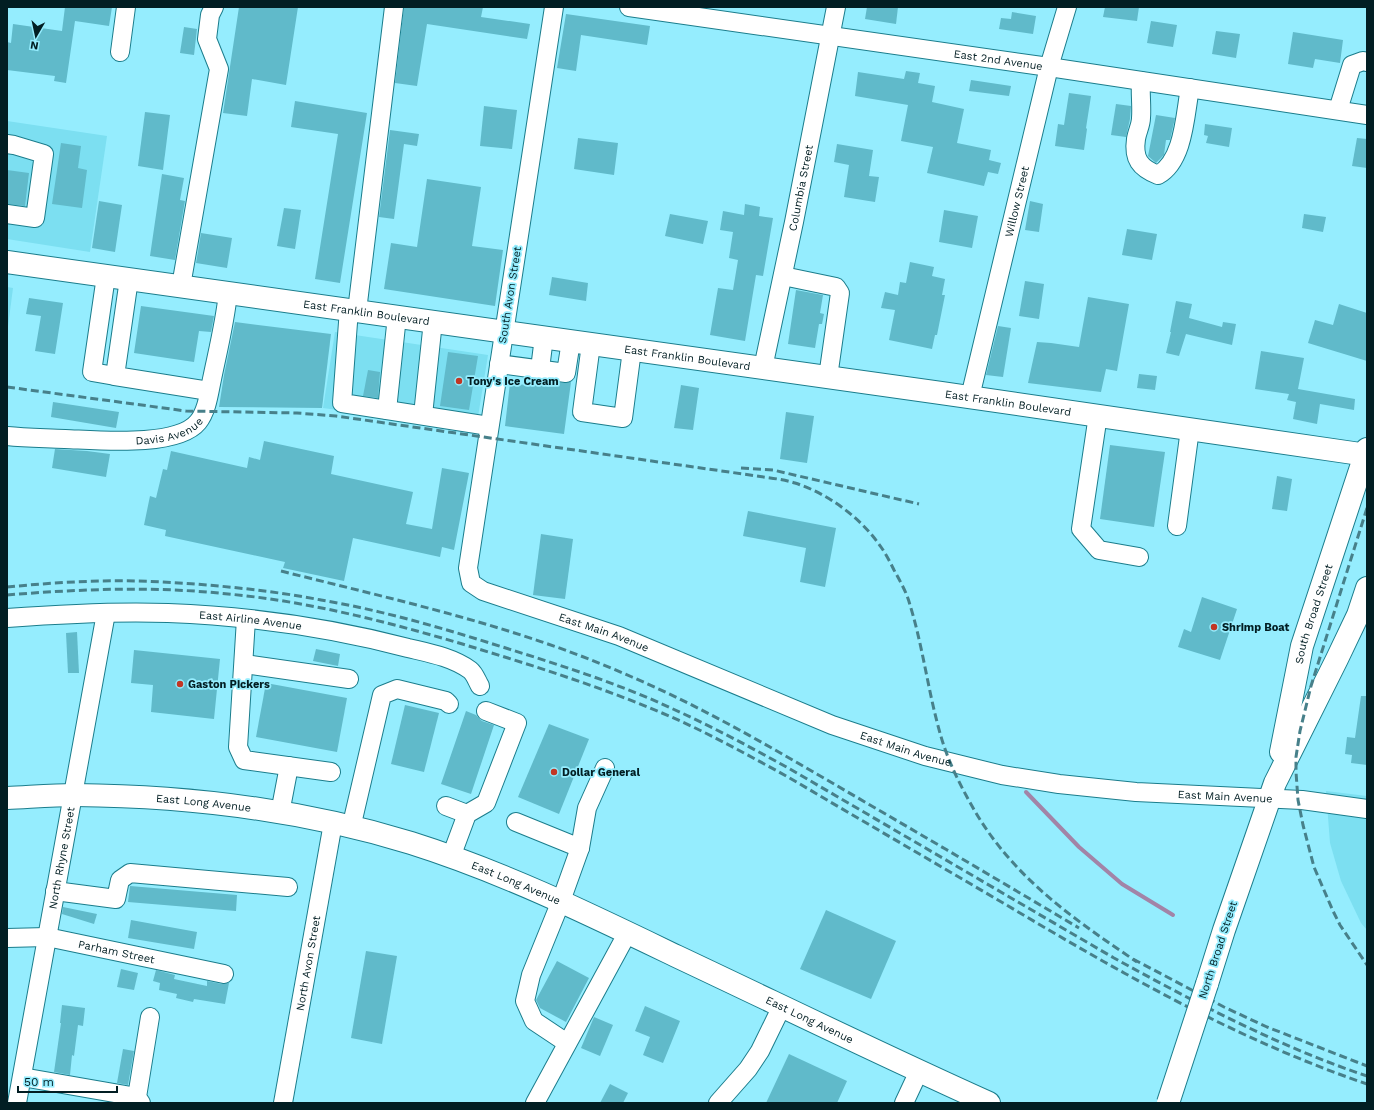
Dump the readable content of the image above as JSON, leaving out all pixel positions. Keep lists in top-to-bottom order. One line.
{"streets":{"main road":["East Franklin Boulevard","South Broad Street","East Long Avenue","North Broad Street"],"street":["East 2nd Avenue","Columbia Street","Willow Street","South Avon Street","Davis Avenue","East Airline Avenue","East Main Avenue","North Rhyne Street","Parham Street","North Avon Street"]},"crossings":[["East 2nd Avenue","Columbia Street"],["East 2nd Avenue","Willow Street"],["Columbia Street","East Franklin Boulevard"],["Willow Street","East Franklin Boulevard"],["South Avon Street","East Franklin Boulevard"],["South Avon Street","East Main Avenue"],["East Franklin Boulevard","Davis Avenue"],["East Franklin Boulevard","South Broad Street"],["South Broad Street","East Main Avenue"],["South Broad Street","North Broad Street"],["East Airline Avenue","North Rhyne Street"],["East Main Avenue","North Broad Street"],["East Long Avenue","North Rhyne Street"],["East Long Avenue","North Avon Street"],["North Rhyne Street","Parham Street"]],"places":["Tony's Ice Cream","Shrimp Boat","Gaston Pickers","Dollar General"],"scale_bar":"50 m","north":"bottom"}
